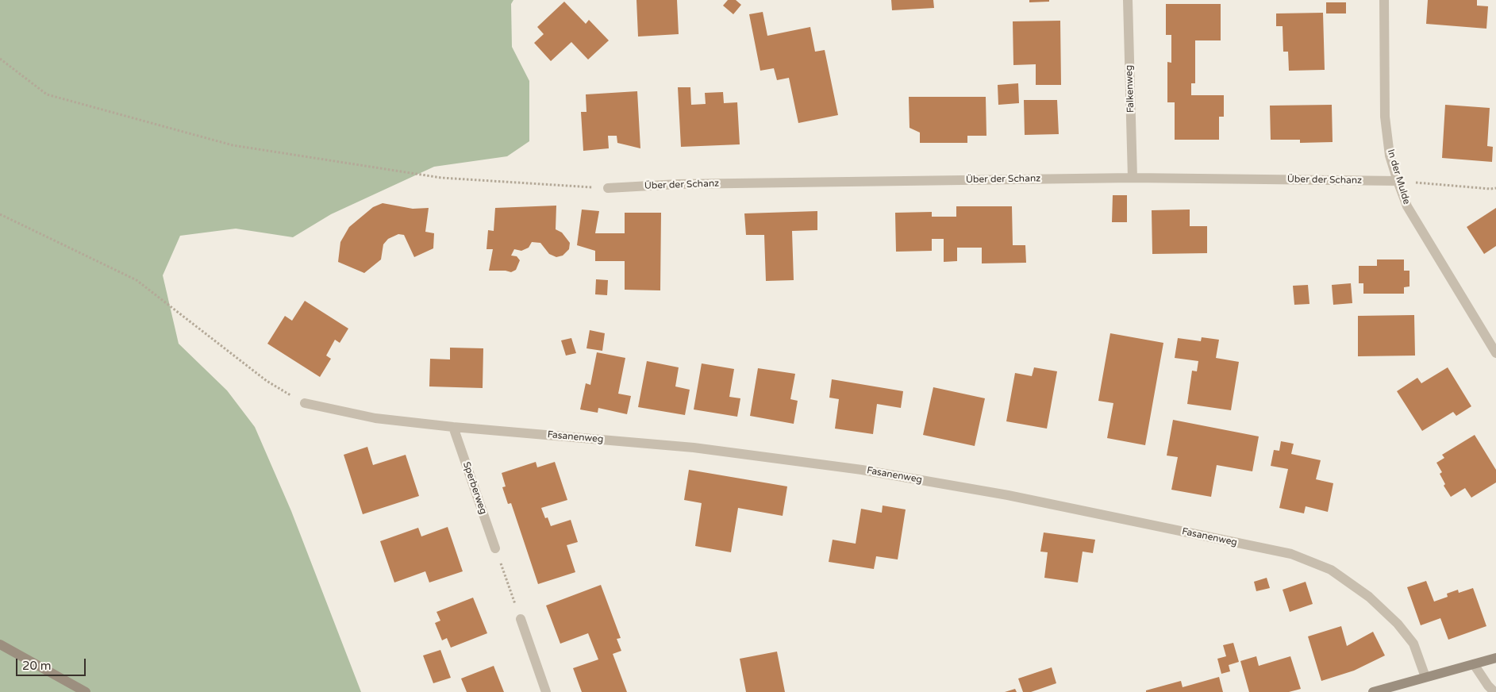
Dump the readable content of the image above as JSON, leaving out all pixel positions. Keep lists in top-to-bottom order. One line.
{"streets":{"street":["Falkenweg","In der Mulde","Über der Schanz","Fasanenweg","Sperberweg"]},"crossings":[["Falkenweg","Über der Schanz"],["In der Mulde","Über der Schanz"],["Fasanenweg","Sperberweg"]],"scale_bar":"20 m"}
